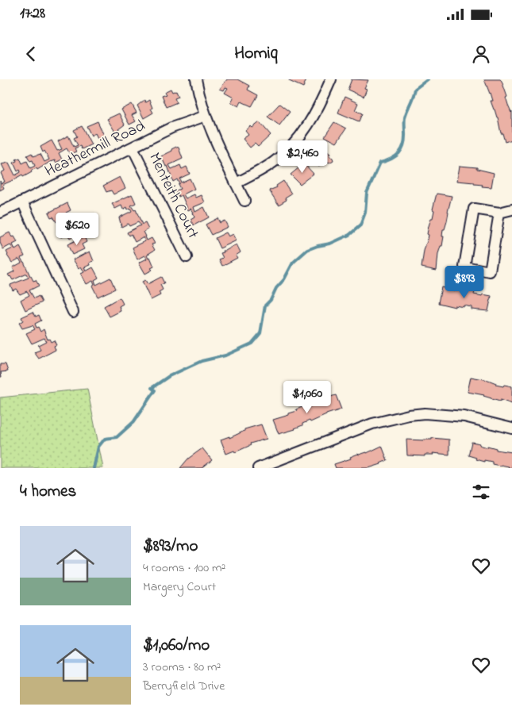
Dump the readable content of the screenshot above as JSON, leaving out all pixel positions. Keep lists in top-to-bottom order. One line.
{"streets":{"street":["Heathermill Road","Menteith Court"]},"crossings":[["Heathermill Road","Menteith Court"]],"page":{"status":"17:28","header":"Homiq","price":["$2,460","$620","$893","$1,060"],"heading":"4 homes","list":[{"name":"$893/mo","note":"4 rooms · 100 m² · Margery Court"},{"name":"$1,060/mo","note":"3 rooms · 80 m² · Berryfield Drive"}]}}
